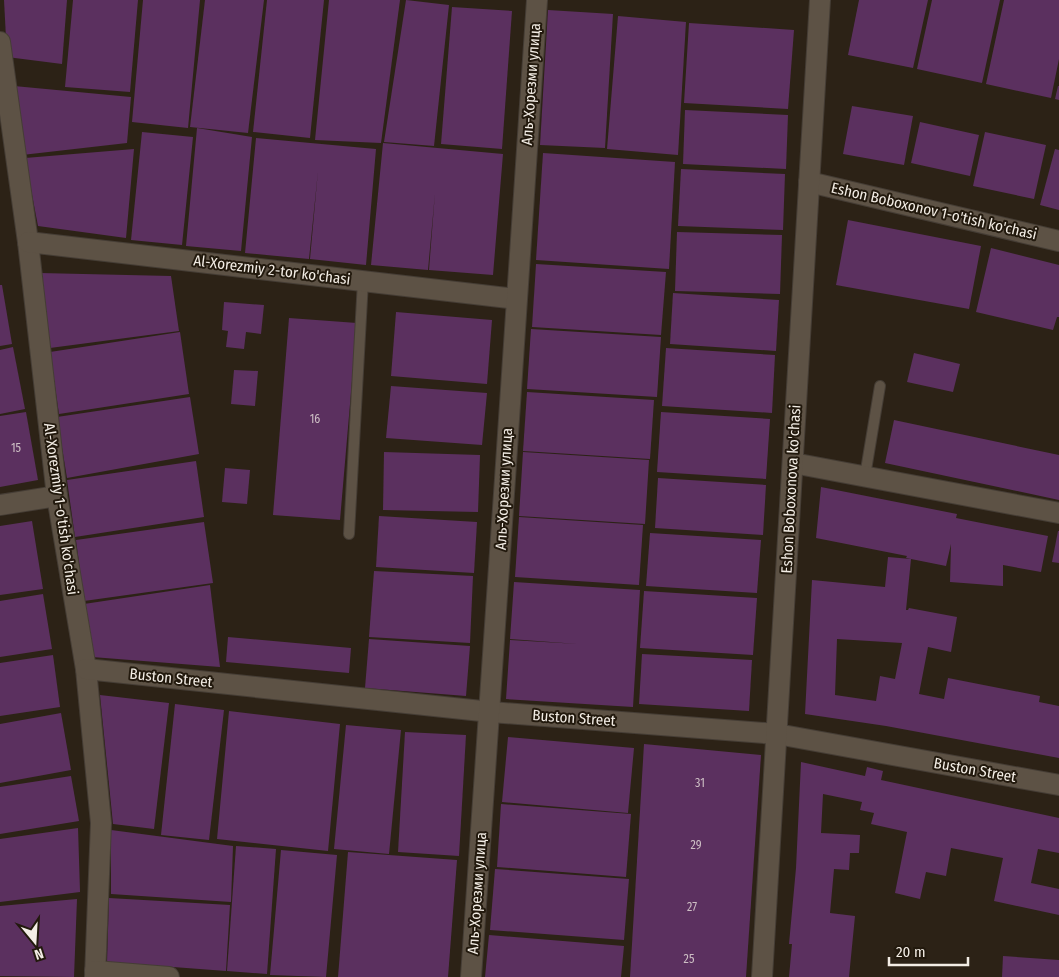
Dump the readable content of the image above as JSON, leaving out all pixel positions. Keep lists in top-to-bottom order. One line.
{"streets":{"street":["Аль-Хорезми улица","Eshon Boboxonov 1-o'tish ko'chasi","Al-Xorezmiy 2-tor ko'chasi","Eshon Boboxonova ko'chasi","Al-Xorezmiy 1-o'tish ko'chasi","Buston Street"]},"crossings":[["Аль-Хорезми улица","Al-Xorezmiy 2-tor ko'chasi"],["Аль-Хорезми улица","Buston Street"],["Eshon Boboxonov 1-o'tish ko'chasi","Eshon Boboxonova ko'chasi"],["Al-Xorezmiy 2-tor ko'chasi","Al-Xorezmiy 1-o'tish ko'chasi"],["Eshon Boboxonova ko'chasi","Buston Street"],["Al-Xorezmiy 1-o'tish ko'chasi","Buston Street"]],"house_numbers":["16","15","31","29","27","25"],"scale_bar":"20 m","north":"bottom"}
